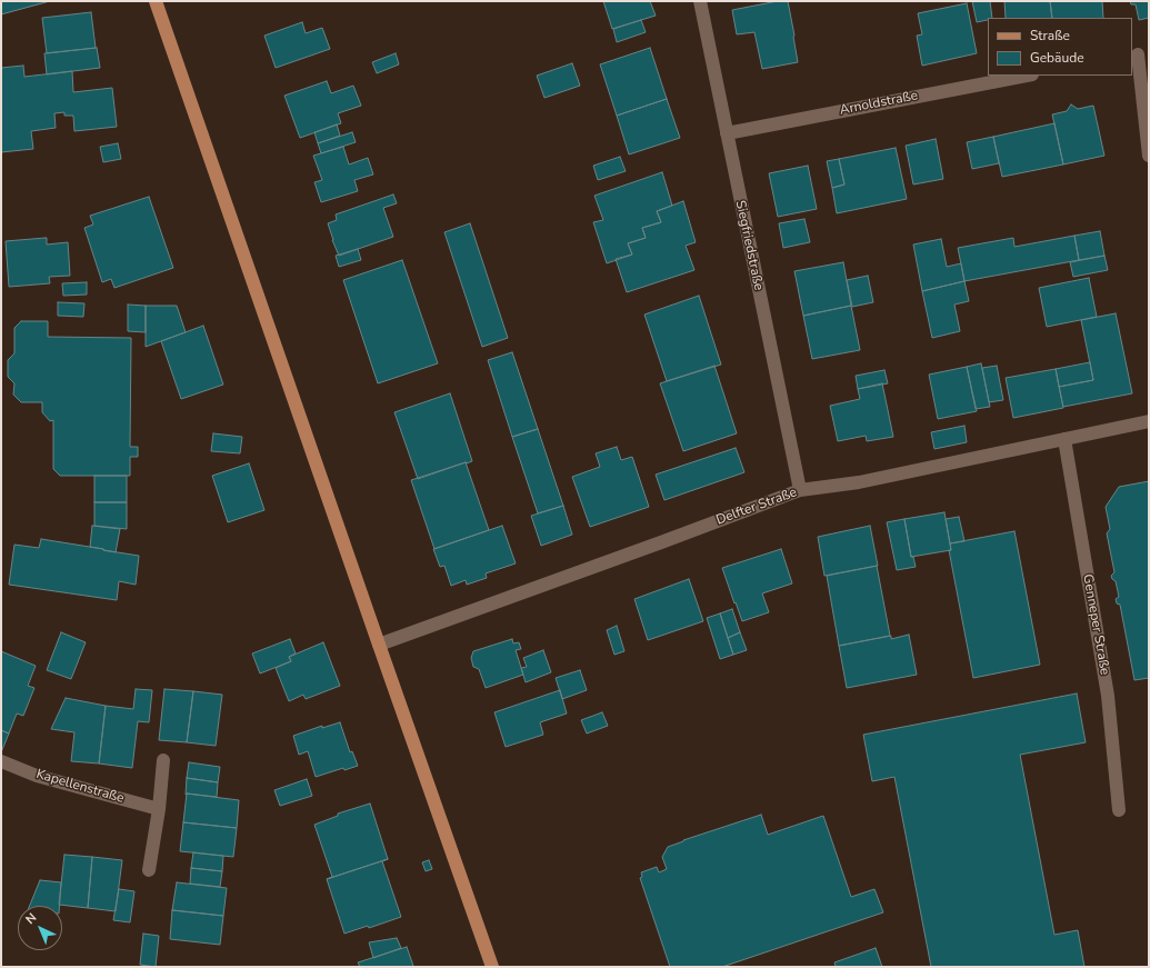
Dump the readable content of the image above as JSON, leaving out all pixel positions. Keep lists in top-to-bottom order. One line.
{"streets":{"street":["Arnoldstraße","Siegfriedstraße","Delfter Straße","Genneper Straße","Kapellenstraße"]},"crossings":[["Arnoldstraße","Siegfriedstraße"],["Siegfriedstraße","Delfter Straße"],["Delfter Straße","Genneper Straße"]],"legend":["Straße","Gebäude"],"north":"top left"}
